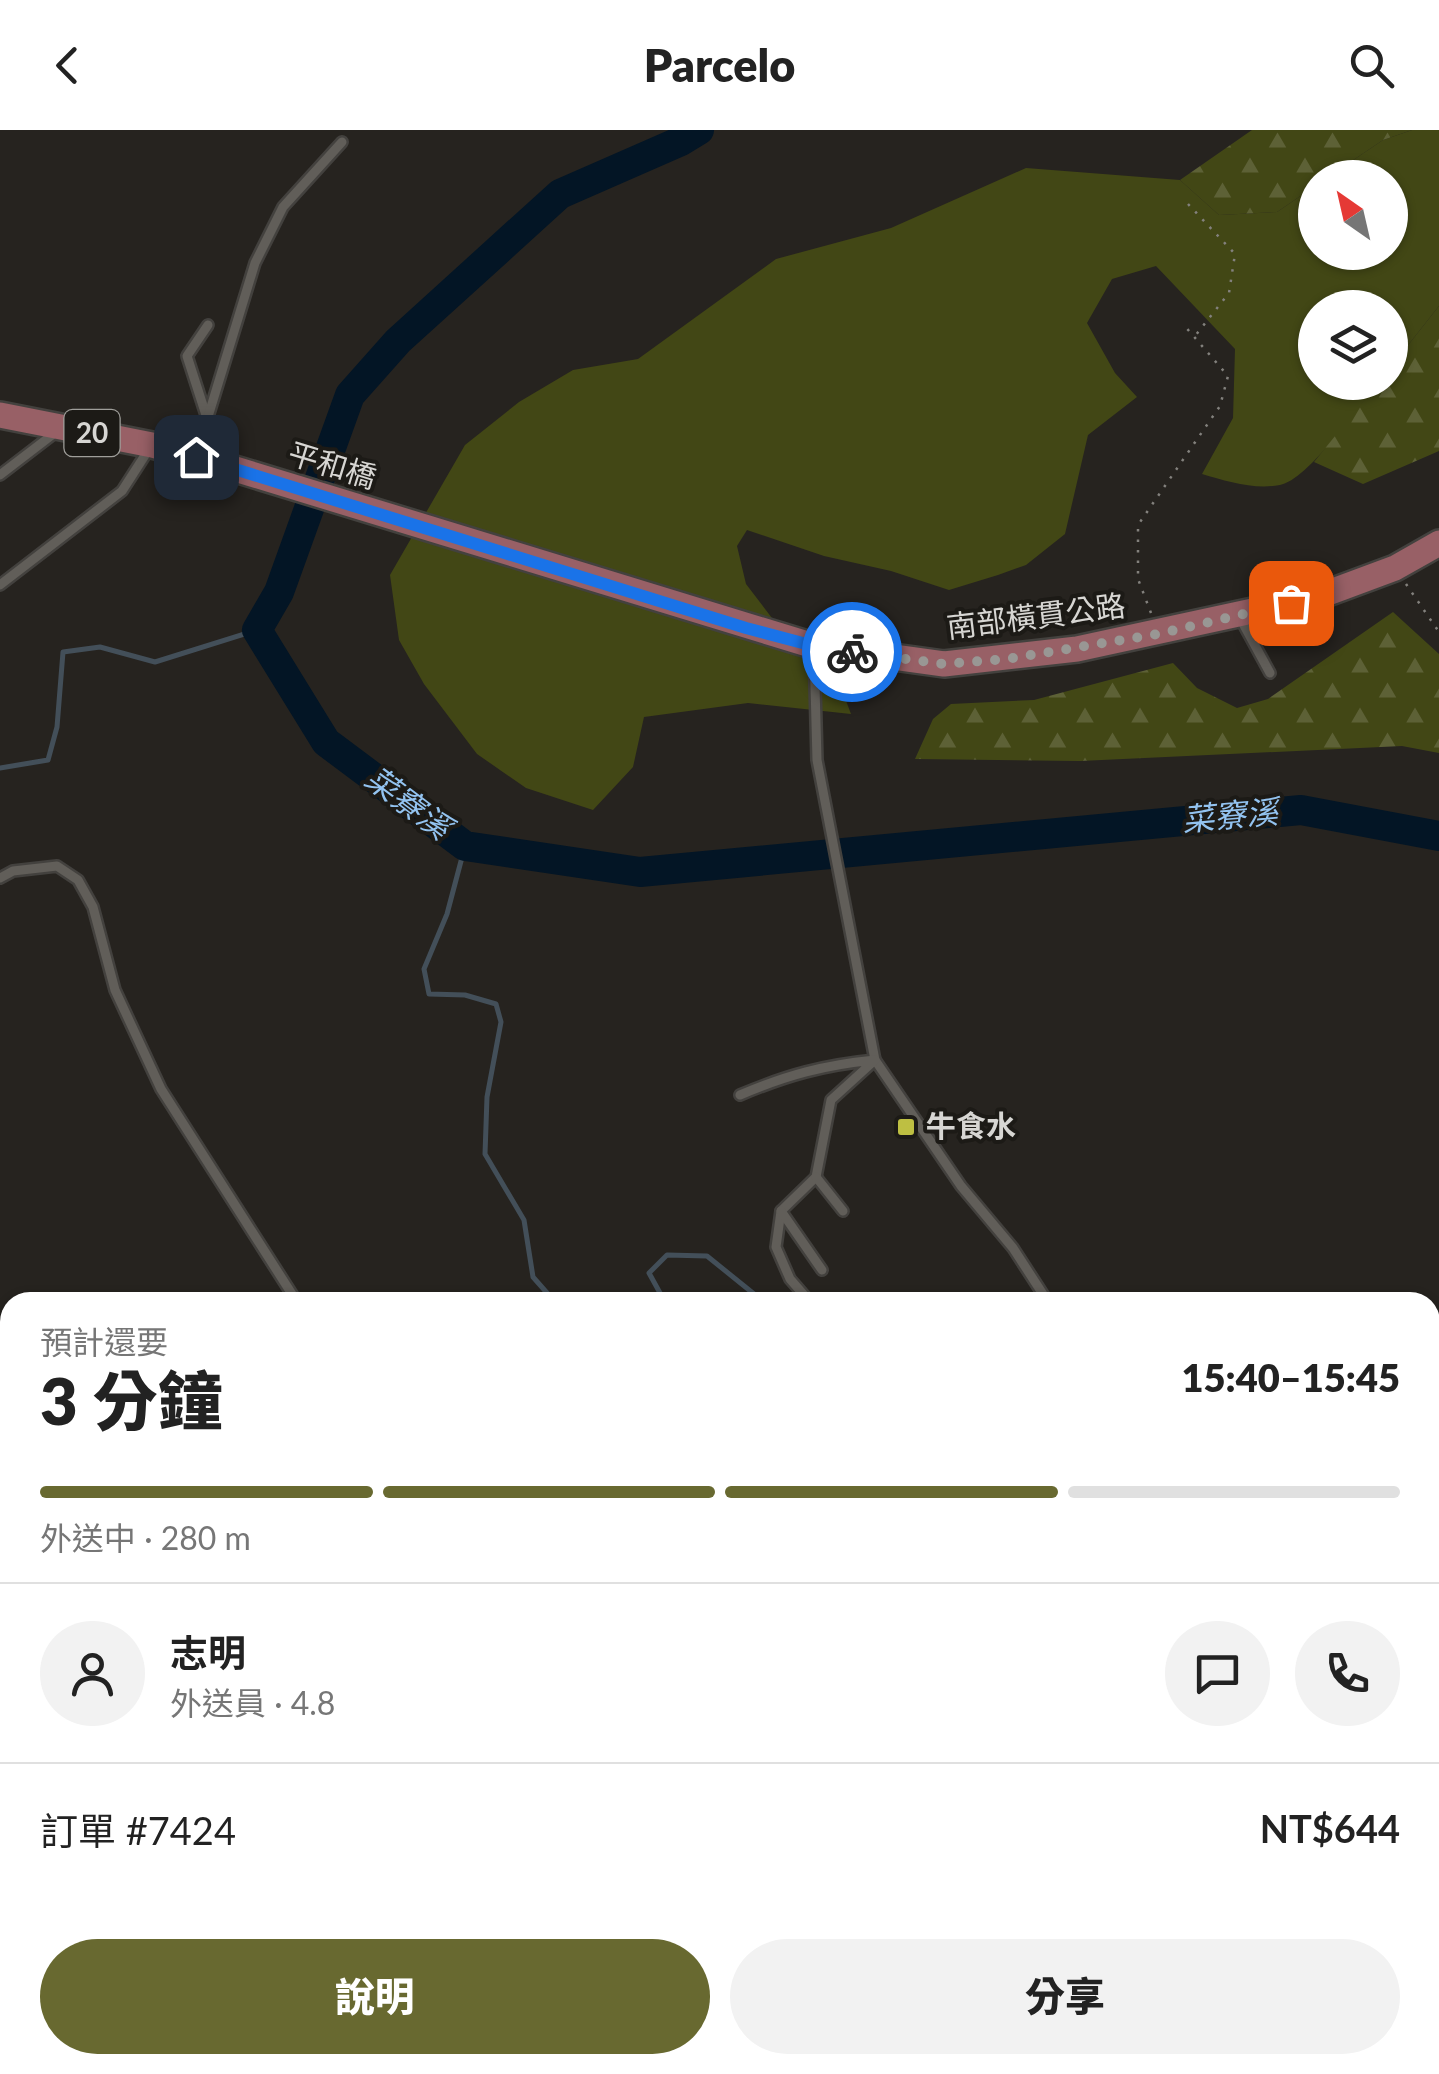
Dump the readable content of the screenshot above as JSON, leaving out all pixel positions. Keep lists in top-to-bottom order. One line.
{"streets":{"main road":["20","平和橋","南部橫貫公路"]},"crossings":[["20","平和橋"],["平和橋","南部橫貫公路"]],"water":["菜竂溪"],"places":{"transit":["牛食水"]},"north":"top left","page":{"header":"Parcelo","heading":["3 分鐘","預計還要","15:40–15:45"],"panel":["志明","外送員 · 4.8","訂單 #7424","NT$644"],"bar":"外送中 · 280 m","buttons":["說明","分享"]}}
